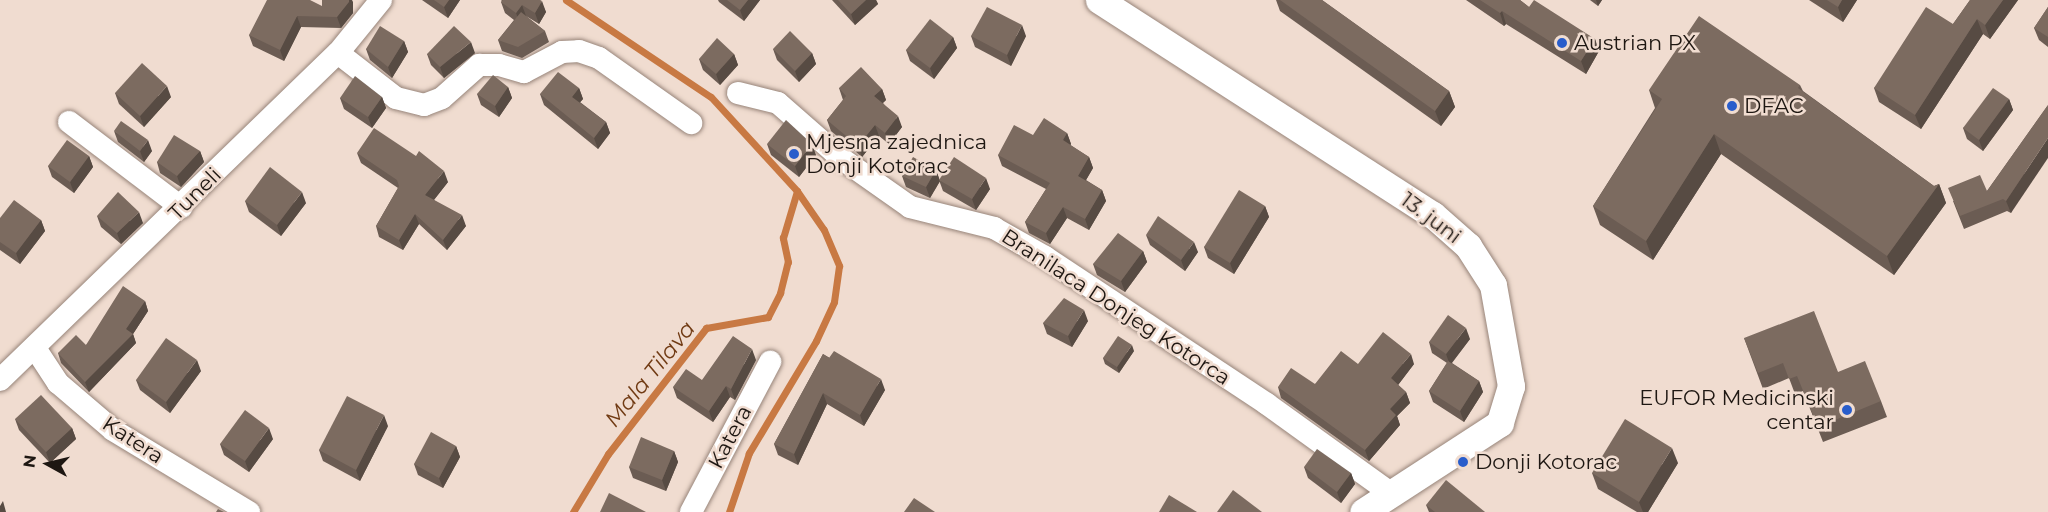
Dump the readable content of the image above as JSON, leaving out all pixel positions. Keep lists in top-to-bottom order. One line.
{"streets":{"street":["Tuneli","13. juni","Branilaca Donjeg Kotorca","Katera"]},"crossings":[["Tuneli","Katera"],["13. juni","Branilaca Donjeg Kotorca"]],"water":["Mala Tilava"],"places":["Austrian PX","DFAC","Mjesna zajednica Donji Kotorac","EUFOR Medicinski centar","Donji Kotorac"],"north":"left"}
